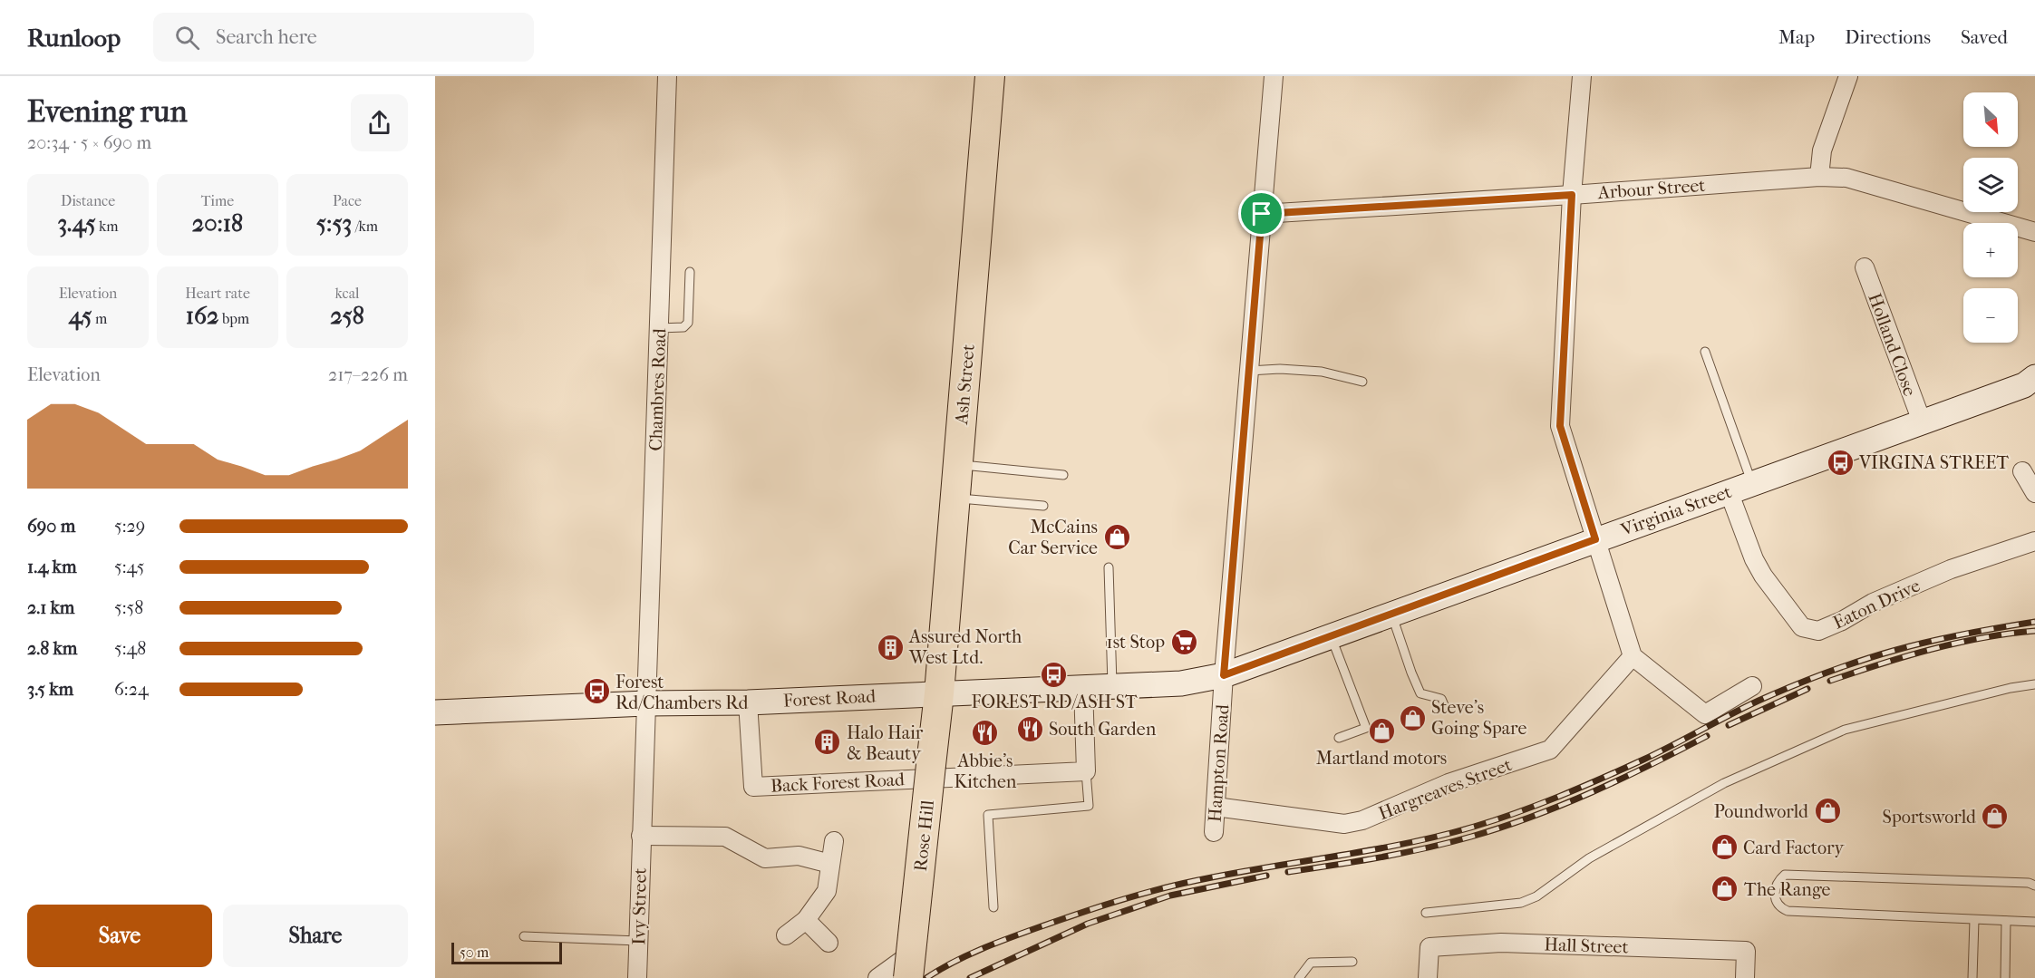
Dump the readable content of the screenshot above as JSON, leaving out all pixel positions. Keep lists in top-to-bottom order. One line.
{"streets":{"main road":["Ash Street","Rose Hill"],"street":["Arbour Street","Holland Close","Chambres Road","Virginia Street","Eaton Drive","Forest Road","Hampton Road","Back Forest Road","Hargreaves Street","Ivy Street","Hall Street"]},"crossings":[["Arbour Street","Hampton Road"],["Holland Close","Virginia Street"],["Ash Street","Forest Road"],["Ash Street","Rose Hill"],["Chambres Road","Forest Road"],["Chambres Road","Ivy Street"],["Virginia Street","Eaton Drive"],["Virginia Street","Forest Road"],["Virginia Street","Hampton Road"],["Forest Road","Hampton Road"],["Forest Road","Back Forest Road"],["Forest Road","Rose Hill"],["Hampton Road","Hargreaves Street"]],"places":{"bus stop":["VIRGINA STREET","FOREST RD/ASH ST","Forest Rd/Chambers Rd"],"shop":["McCains Car Service","Steve's Going Spare","Martland motors","Poundworld","Sportsworld","Card Factory","The Range"],"supermarket":["1st Stop"],"building":["Assured North West Ltd.","Halo Hair & Beauty"],"restaurant":["South Garden","Abbie's Kitchen"]},"scale_bar":"50 m","north":"bottom right","page":{"header":"Runloop","search":"Search here","nav":["Map","Directions","Saved"],"heading":["Evening run","20:34 · 5 × 690 m"],"map_buttons":["+","−"],"stats":[["Distance","3.45 km"],["Time","20:18"],["Pace","5:53 /km"],["Elevation","45 m"],["Heart rate","162 bpm"],["kcal","258"]],"chart":["Elevation","217–226 m"],"list":[{"name":"690 m","note":"5:29"},{"name":"1.4 km","note":"5:45"},{"name":"2.1 km","note":"5:58"},{"name":"2.8 km","note":"5:48"},{"name":"3.5 km","note":"6:24"}],"buttons":["Save","Share"],"scale":"50 m"}}
